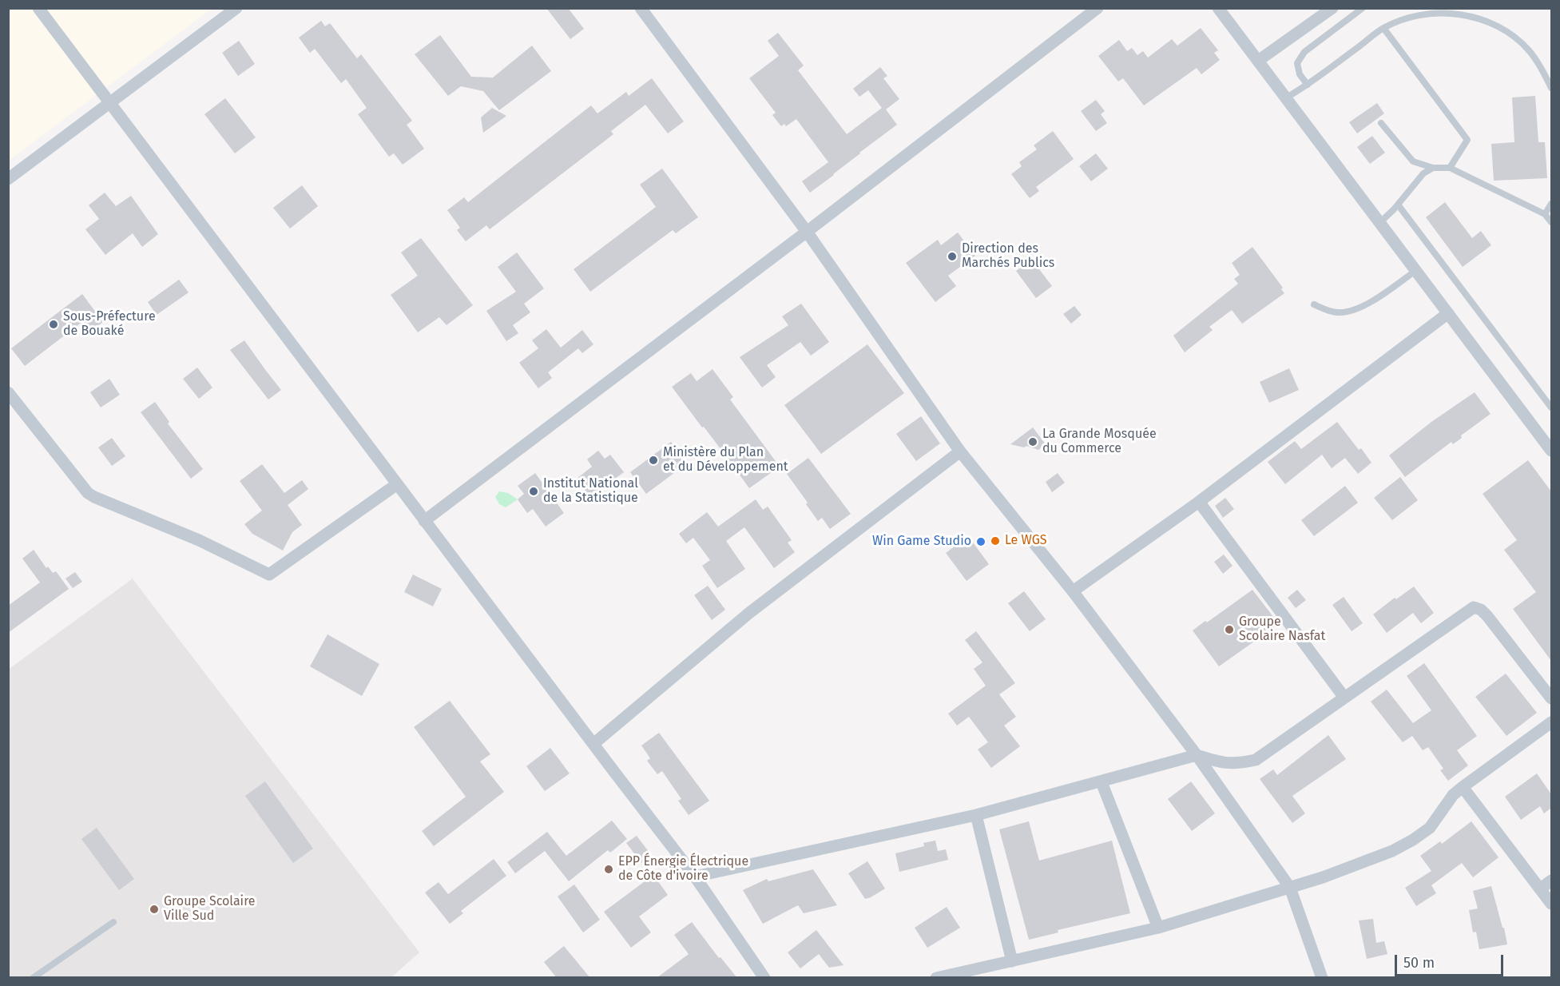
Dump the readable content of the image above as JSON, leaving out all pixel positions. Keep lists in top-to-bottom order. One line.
{"places":["Direction des Marchés Publics","Sous-Préfecture de Bouaké","La Grande Mosquée du Commerce","Ministère du Plan et du Développement","Institut National de la Statistique","Le WGS","Win Game Studio","Groupe Scolaire Nasfat","EPP Énergie Électrique de Côte d'ivoire","Groupe Scolaire Ville Sud"],"scale_bar":"50 m"}
